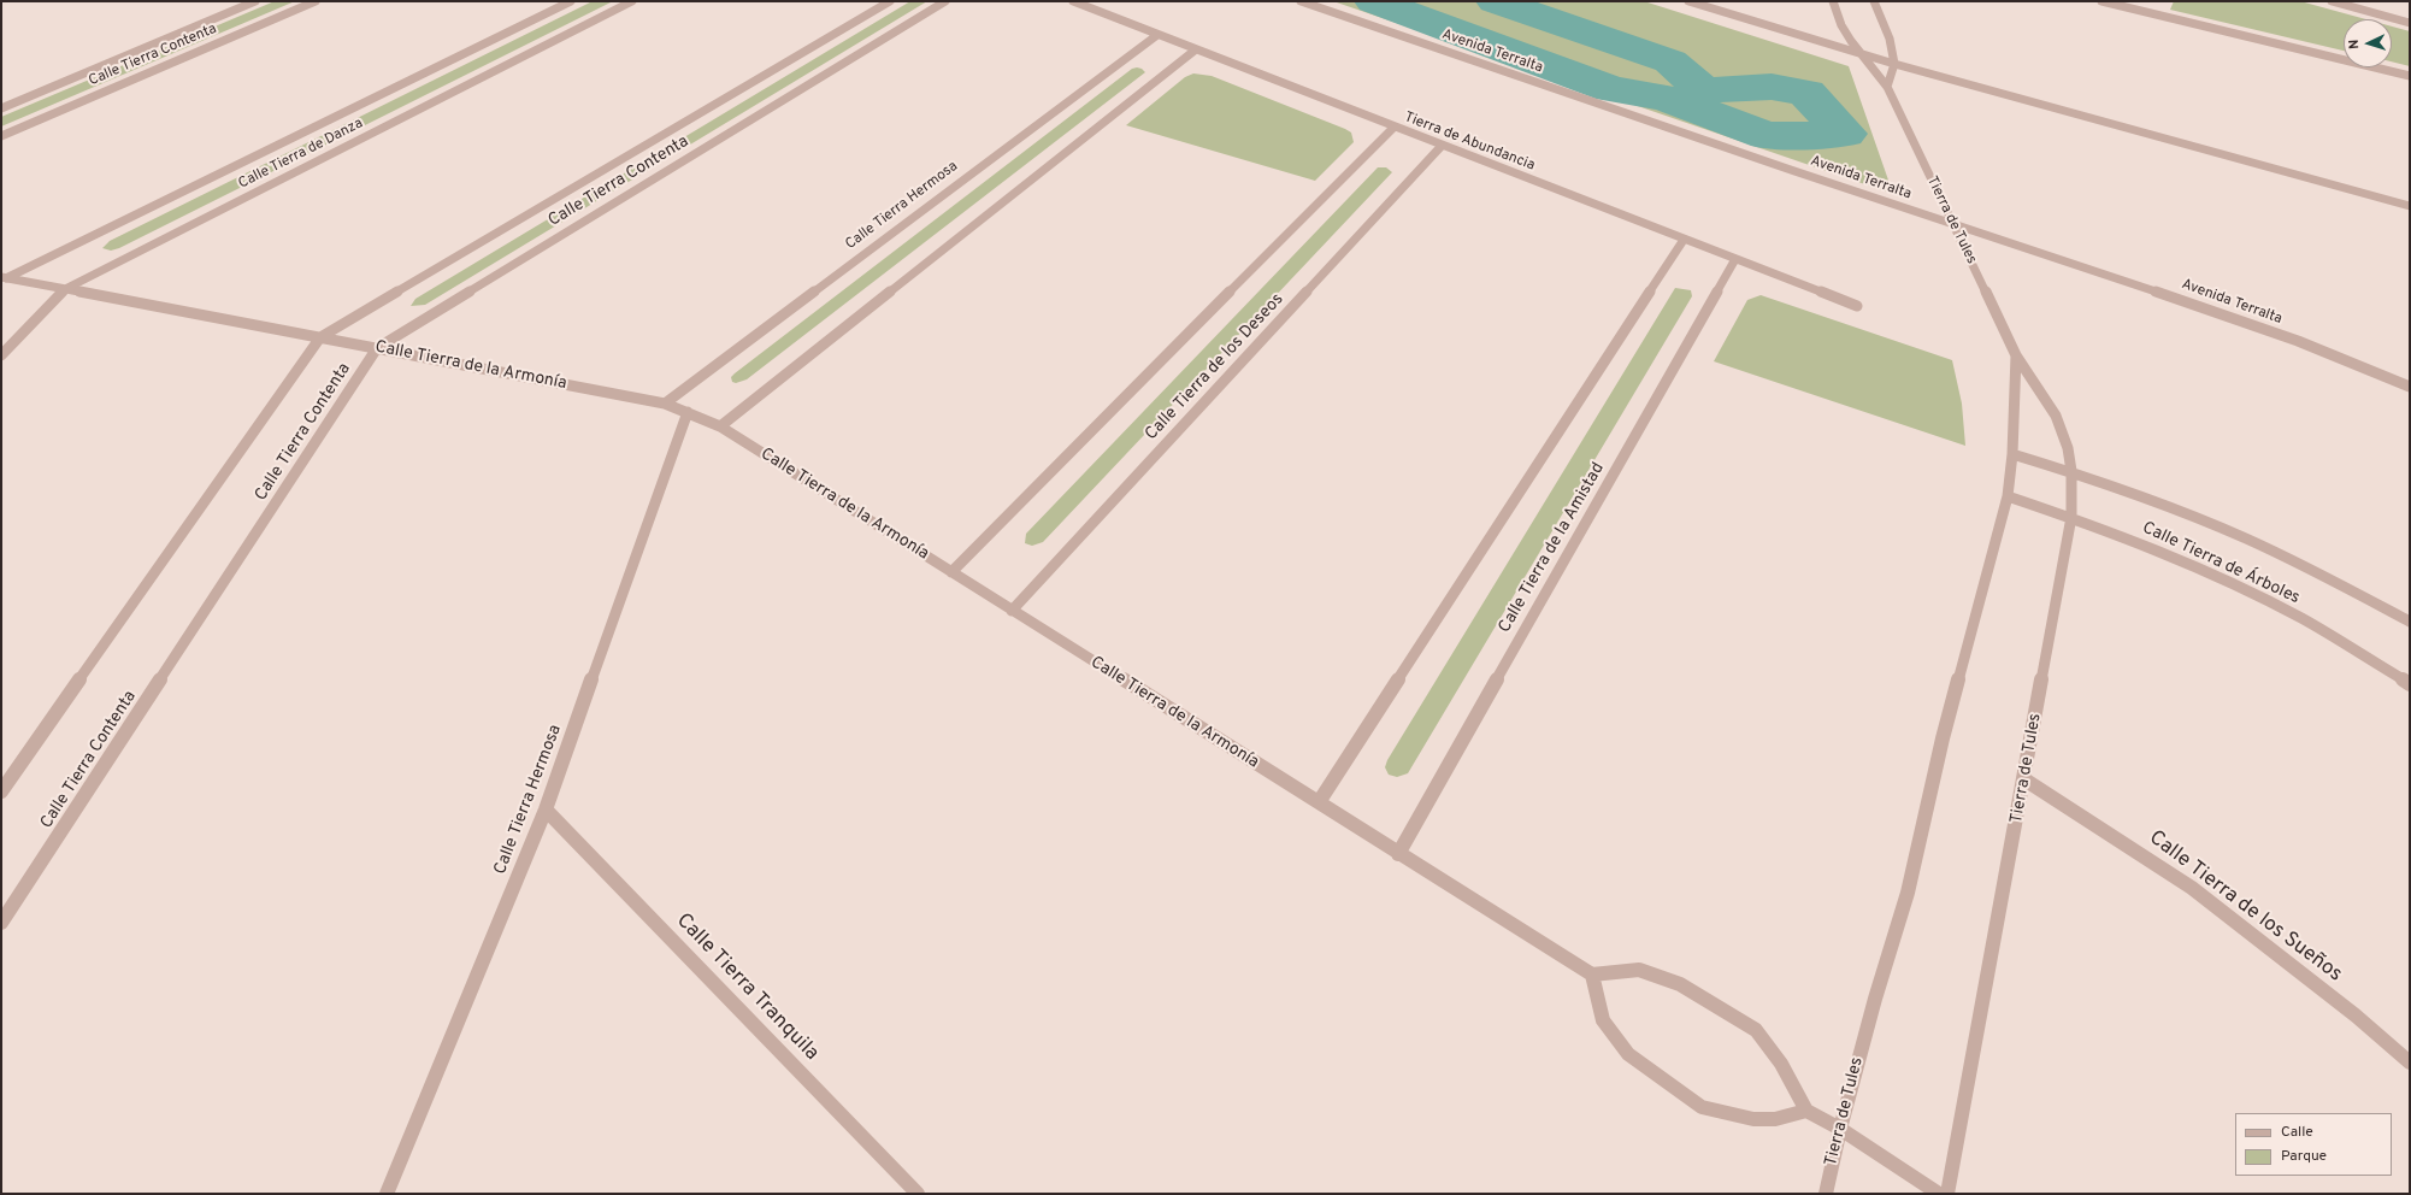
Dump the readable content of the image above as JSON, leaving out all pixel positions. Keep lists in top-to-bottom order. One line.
{"streets":{"street":["Avenida Terralta","Calle Tierra Contenta","Tierra de Abundancia","Calle Tierra de Danza","Calle Tierra Hermosa","Tierra de Tules","Calle Tierra de la Armonía","Calle Tierra de los Deseos","Calle Tierra de la Amistad","Calle Tierra de Árboles","Calle Tierra de los Sueños","Calle Tierra Tranquila"]},"crossings":[["Avenida Terralta","Tierra de Tules"],["Calle Tierra Contenta","Calle Tierra de la Armonía"],["Tierra de Abundancia","Calle Tierra Hermosa"],["Tierra de Abundancia","Calle Tierra de los Deseos"],["Tierra de Abundancia","Calle Tierra de la Amistad"],["Calle Tierra de Danza","Calle Tierra de la Armonía"],["Calle Tierra Hermosa","Calle Tierra de la Armonía"],["Calle Tierra Hermosa","Calle Tierra Tranquila"],["Tierra de Tules","Calle Tierra de Árboles"],["Tierra de Tules","Calle Tierra de los Sueños"],["Calle Tierra de la Armonía","Calle Tierra de los Deseos"],["Calle Tierra de la Armonía","Calle Tierra de la Amistad"]],"legend":["Calle","Parque"],"north":"left"}
